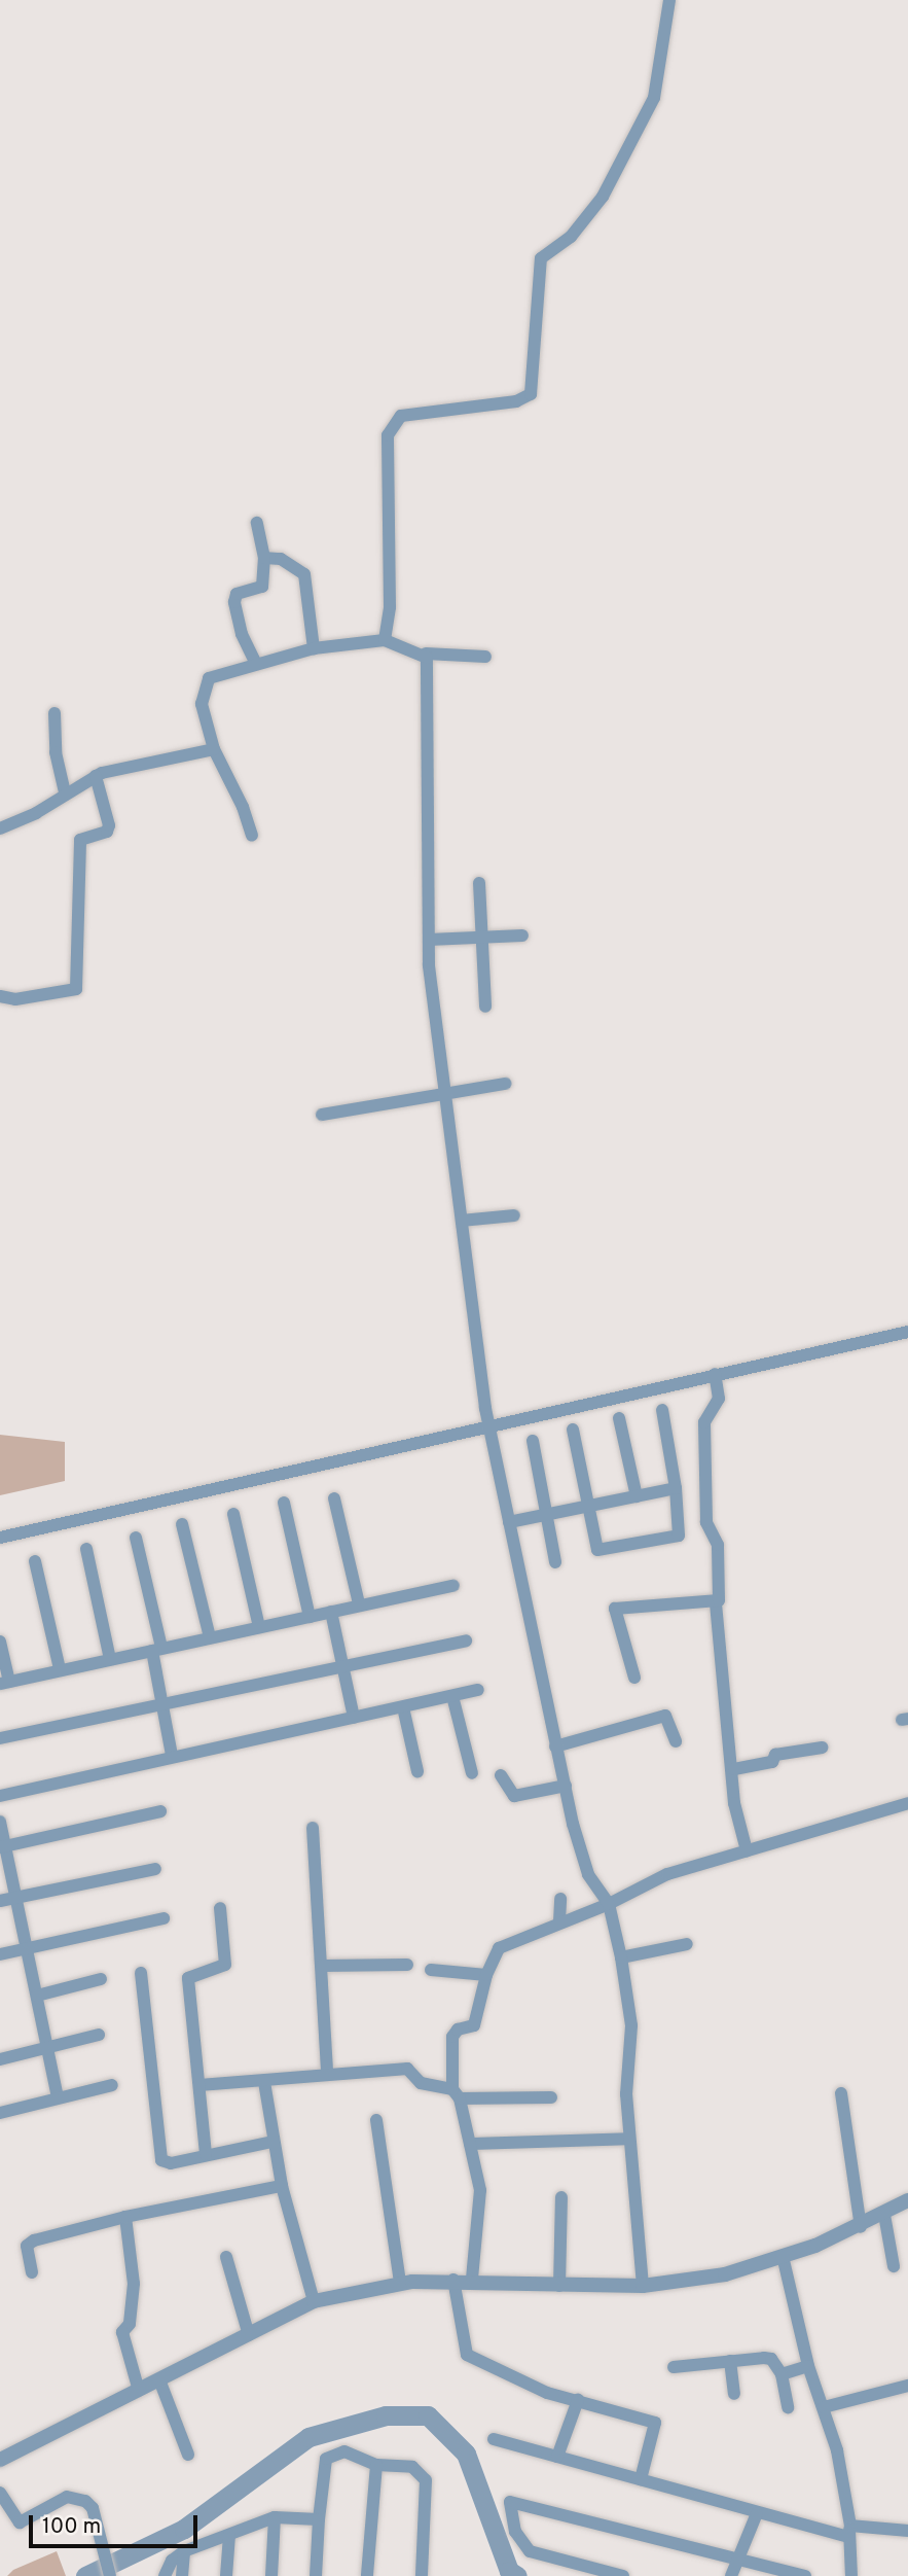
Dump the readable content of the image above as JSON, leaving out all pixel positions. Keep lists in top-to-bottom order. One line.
{"scale_bar":"100 m"}
